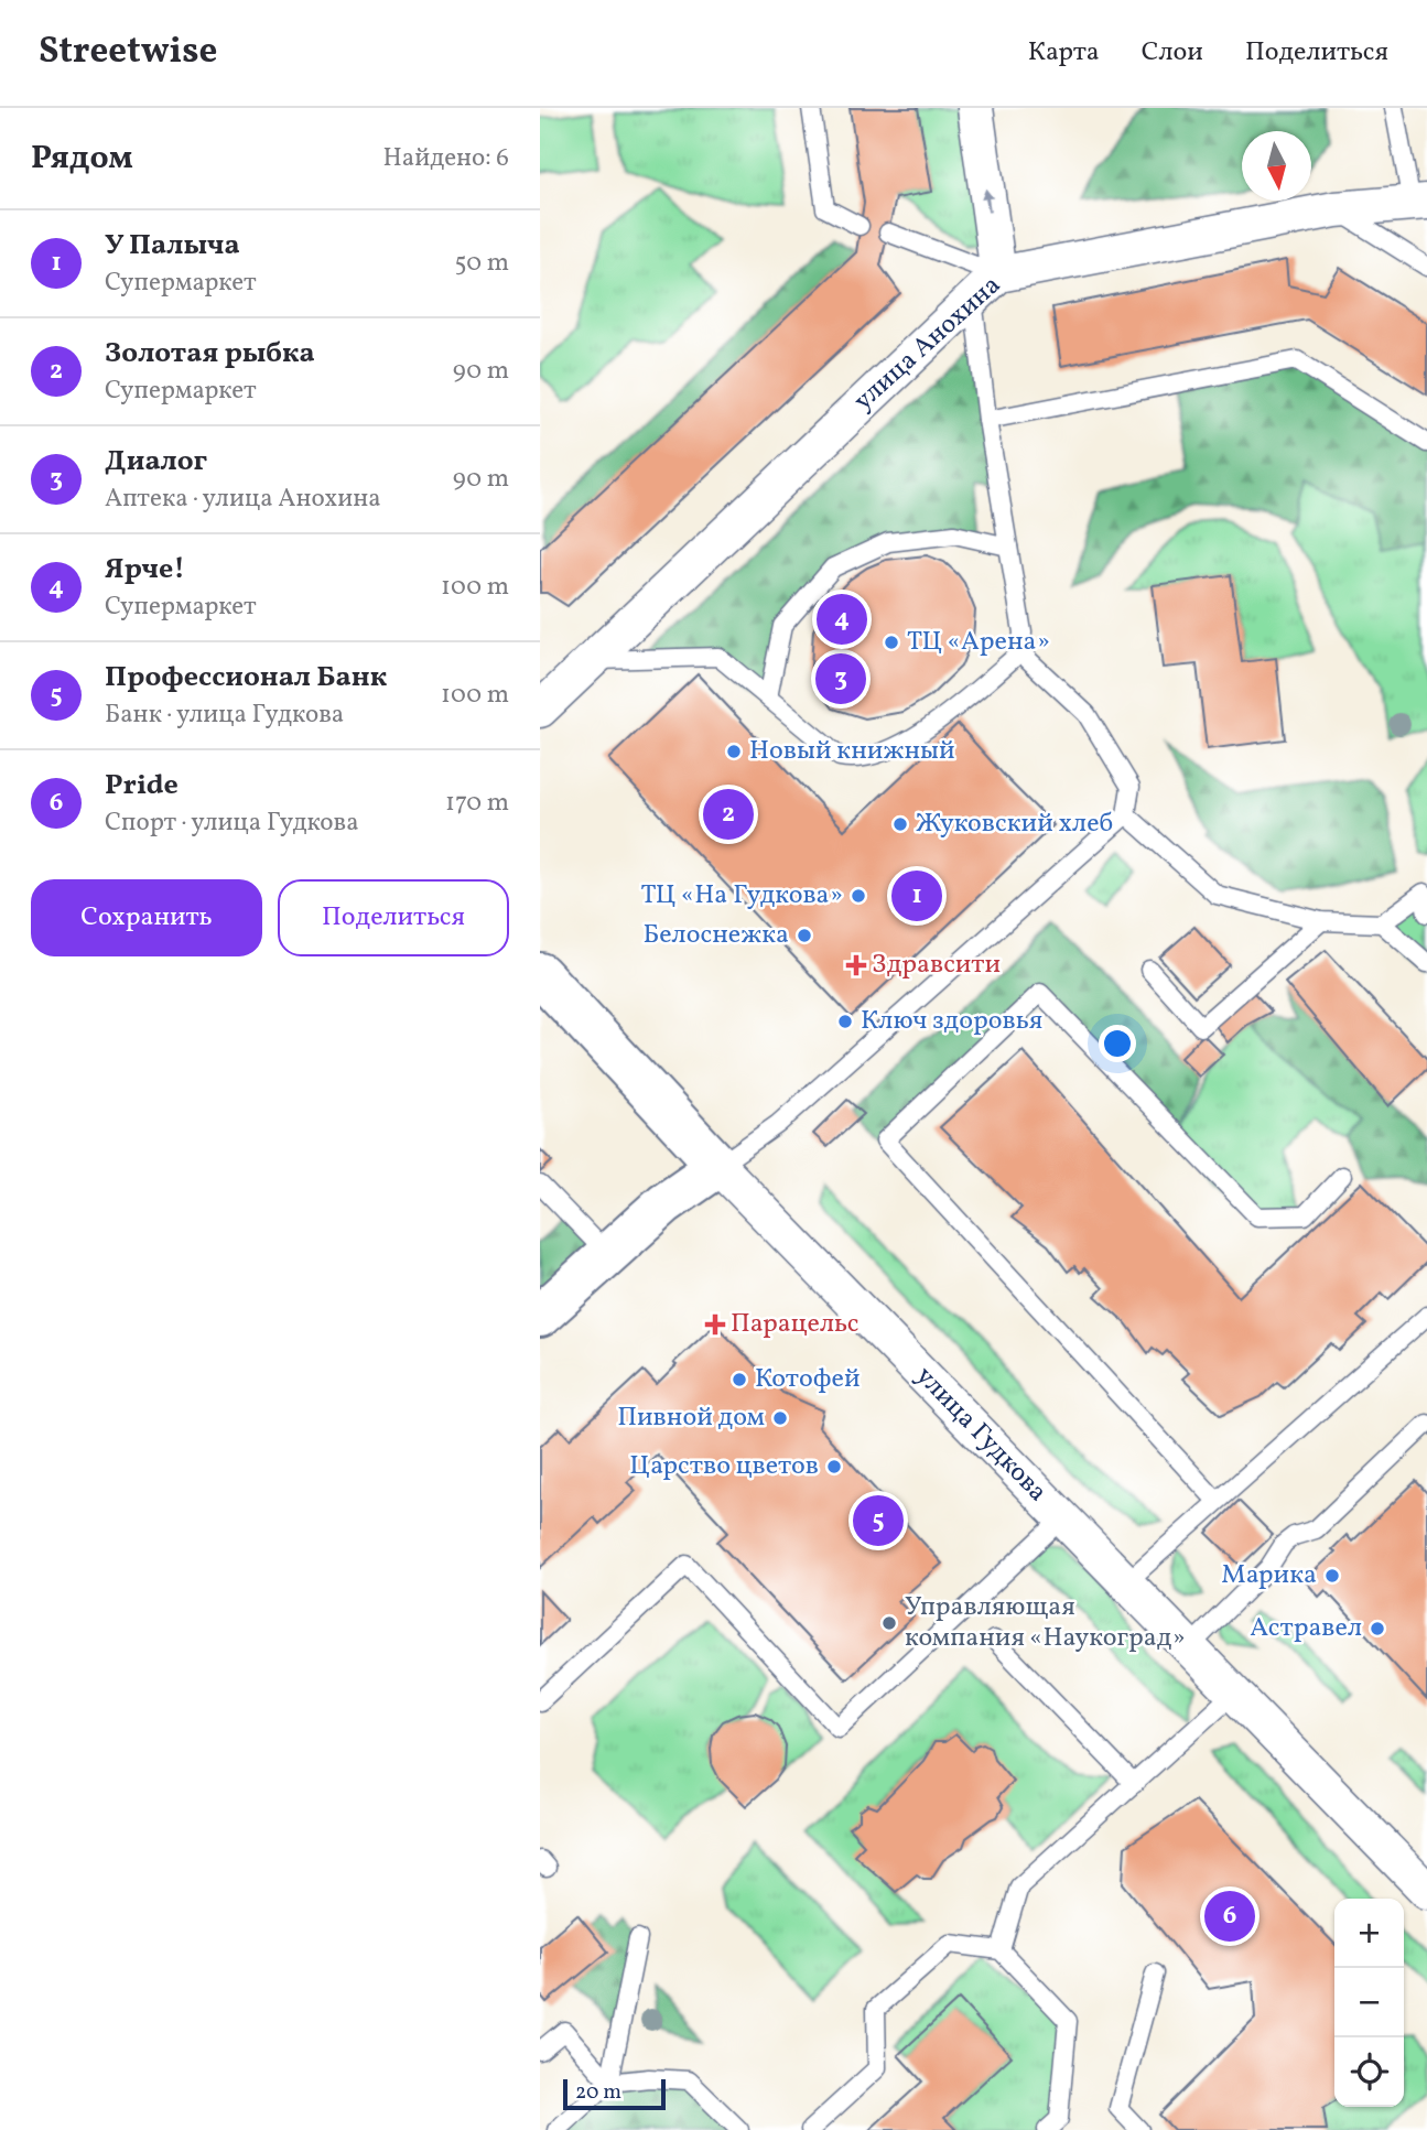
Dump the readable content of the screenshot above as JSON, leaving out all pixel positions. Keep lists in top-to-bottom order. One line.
{"streets":{"street":["улица Анохина","улица Гудкова"]},"places":{"other":["ТЦ «Арена»","Новый книжный","Жуковский хлеб","ТЦ «На Гудкова»","Белоснежка","Ключ здоровья","Котофей","Пивной дом","Царство цветов","Марика","Управляющая компания «Наукоград»","Астравел"],"health":["Здравсити","Парацельс"]},"scale_bar":"20 m","north":"bottom","page":{"header":"Streetwise","nav":["Карта","Слои","Поделиться"],"heading":["Рядом","Найдено: 6"],"list":[{"mark":"1","name":"У Палыча","note":"Супермаркет","value":"50 m"},{"mark":"2","name":"Золотая рыбка","note":"Супермаркет","value":"90 m"},{"mark":"3","name":"Диалог","note":"Аптека · улица Анохина","value":"90 m"},{"mark":"4","name":"Ярче!","note":"Супермаркет","value":"100 m"},{"mark":"5","name":"Профессионал Банк","note":"Банк · улица Гудкова","value":"100 m"},{"mark":"6","name":"Pride","note":"Спорт · улица Гудкова","value":"170 m"}],"pins":["4","3","2","1","5","6"],"buttons":["Сохранить","Поделиться"],"map_buttons":["+","−"],"scale":"20 m"}}
